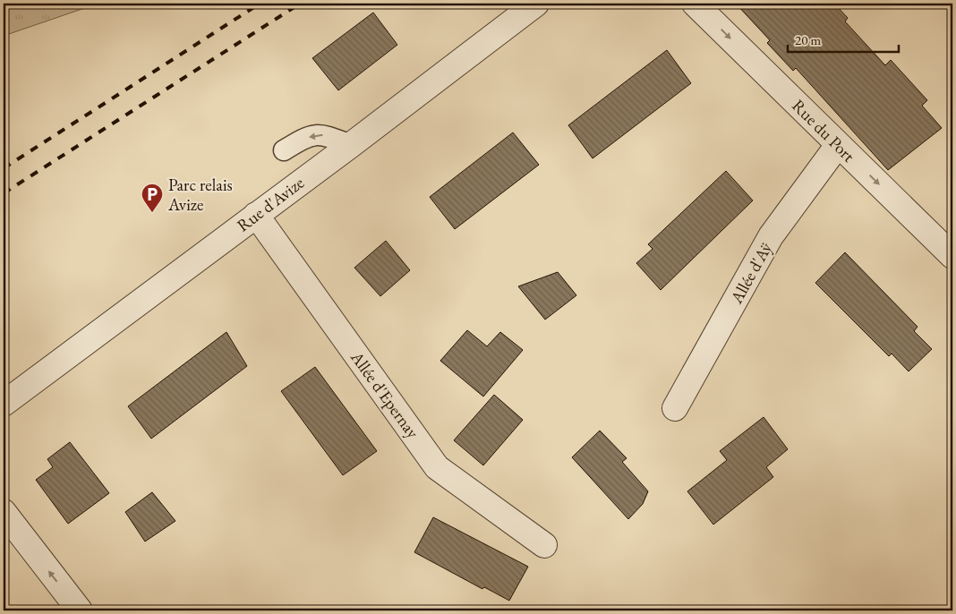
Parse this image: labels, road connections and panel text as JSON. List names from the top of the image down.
{
  "streets": {
    "street": [
      "Rue du Port",
      "Rue d'Avize",
      "Allée d'Aÿ",
      "Allée d'Epernay"
    ]
  },
  "crossings": [
    ["Rue du Port", "Allée d'Aÿ"],
    ["Rue d'Avize", "Allée d'Epernay"]
  ],
  "one_way": ["Rue du Port"],
  "places": {
    "parking": ["Parc relais Avize"]
  },
  "scale_bar": "20 m"
}
